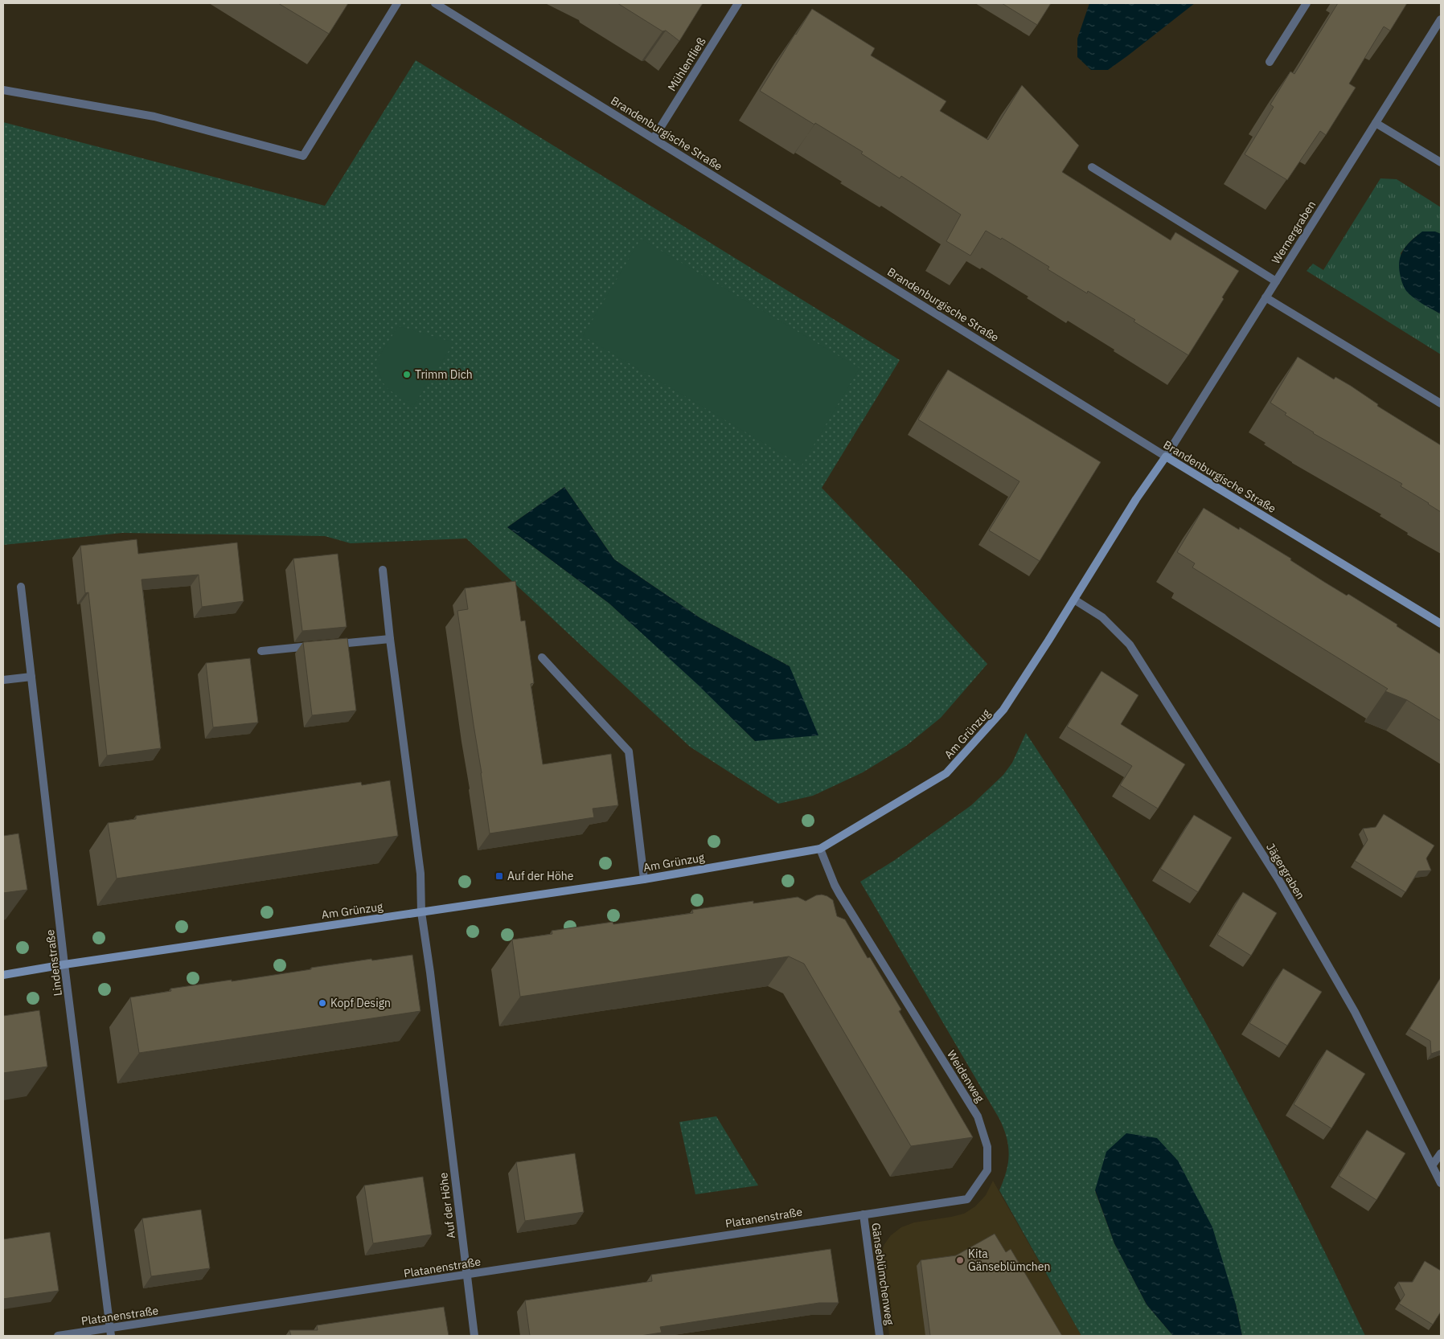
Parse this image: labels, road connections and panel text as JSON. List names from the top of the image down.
{
  "streets": {
    "street": [
      "Mühlenfließ",
      "Brandenburgische Straße",
      "Wernergraben",
      "Am Grünzug",
      "Jägergraben",
      "Lindenstraße",
      "Weidenweg",
      "Auf der Höhe",
      "Platanenstraße",
      "Gänseblümchenweg"
    ]
  },
  "crossings": [
    ["Mühlenfließ", "Brandenburgische Straße"],
    ["Brandenburgische Straße", "Wernergraben"],
    ["Brandenburgische Straße", "Am Grünzug"],
    ["Wernergraben", "Am Grünzug"],
    ["Am Grünzug", "Jägergraben"],
    ["Am Grünzug", "Lindenstraße"],
    ["Am Grünzug", "Weidenweg"],
    ["Am Grünzug", "Auf der Höhe"],
    ["Lindenstraße", "Platanenstraße"],
    ["Weidenweg", "Platanenstraße"],
    ["Weidenweg", "Gänseblümchenweg"],
    ["Auf der Höhe", "Platanenstraße"]
  ],
  "places": {
    "other": ["Trimm Dich", "Kopf Design", "Kita Gänseblümchen"],
    "transit": ["Auf der Höhe"]
  }
}
